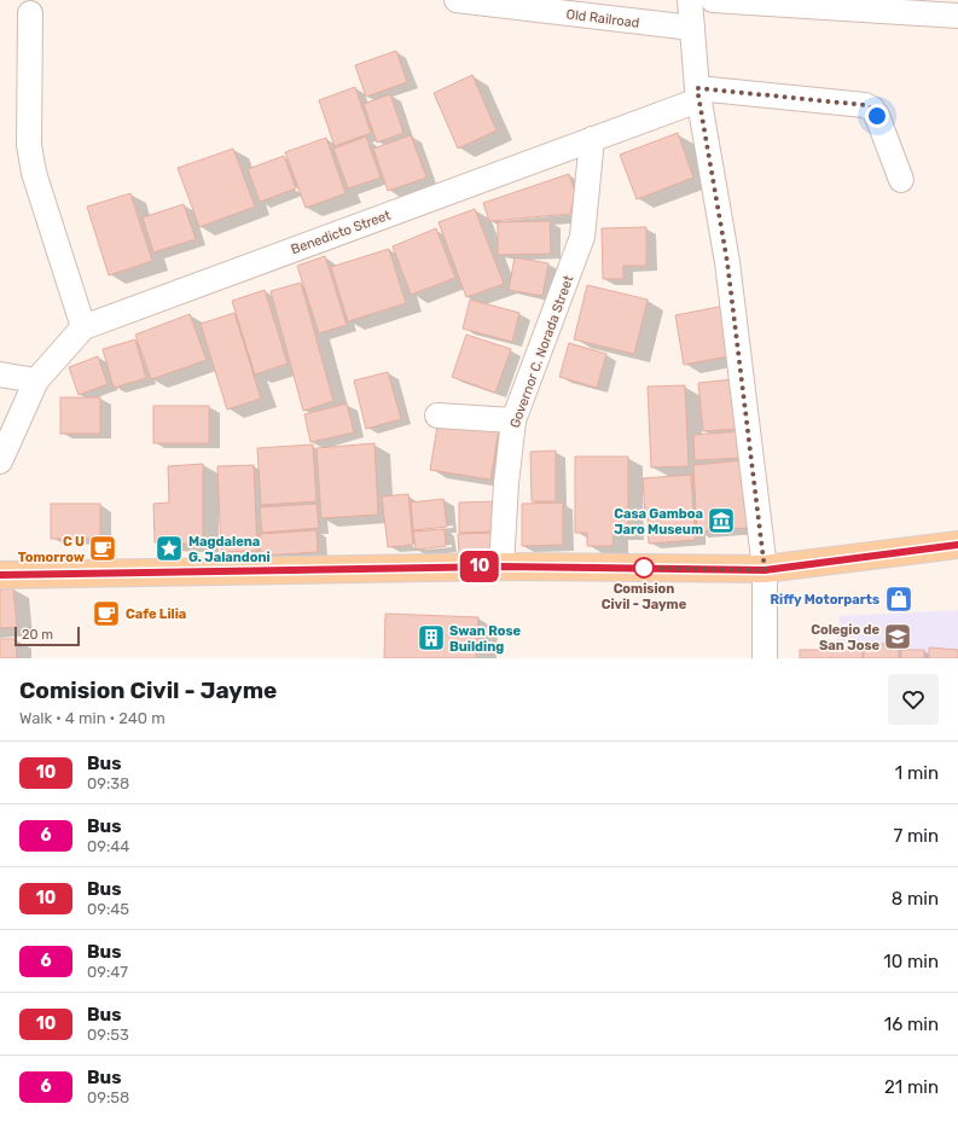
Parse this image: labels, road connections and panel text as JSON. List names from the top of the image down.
{
  "streets": {
    "street": ["Old Railroad", "Benedicto Street", "Governor C. Norada Street"]
  },
  "crossings": [
    ["Benedicto Street", "Governor C. Norada Street"]
  ],
  "places": {
    "museum": ["Casa Gamboa Jaro Museum"],
    "cafe": ["C U Tomorrow", "Cafe Lilia"],
    "place": ["Magdalena G. Jalandoni"],
    "other": ["Comision Civil - Jayme"],
    "shop": ["Riffy Motorparts"],
    "school or university": ["Colegio de San Jose"],
    "building": ["Swan Rose Building"]
  },
  "lines": ["bus line 10"],
  "scale_bar": "20 m",
  "page": {
    "on_map": "10",
    "scale": "20 m",
    "heading": ["Comision Civil - Jayme", "Walk · 4 min · 240 m"],
    "list": [
      {
        "mark": "10",
        "name": "Bus",
        "note": "09:38",
        "value": "1 min"
      },
      {
        "mark": "6",
        "name": "Bus",
        "note": "09:44",
        "value": "7 min"
      },
      {
        "mark": "10",
        "name": "Bus",
        "note": "09:45",
        "value": "8 min"
      },
      {
        "mark": "6",
        "name": "Bus",
        "note": "09:47",
        "value": "10 min"
      },
      {
        "mark": "10",
        "name": "Bus",
        "note": "09:53",
        "value": "16 min"
      },
      {
        "mark": "6",
        "name": "Bus",
        "note": "09:58",
        "value": "21 min"
      }
    ]
  }
}
